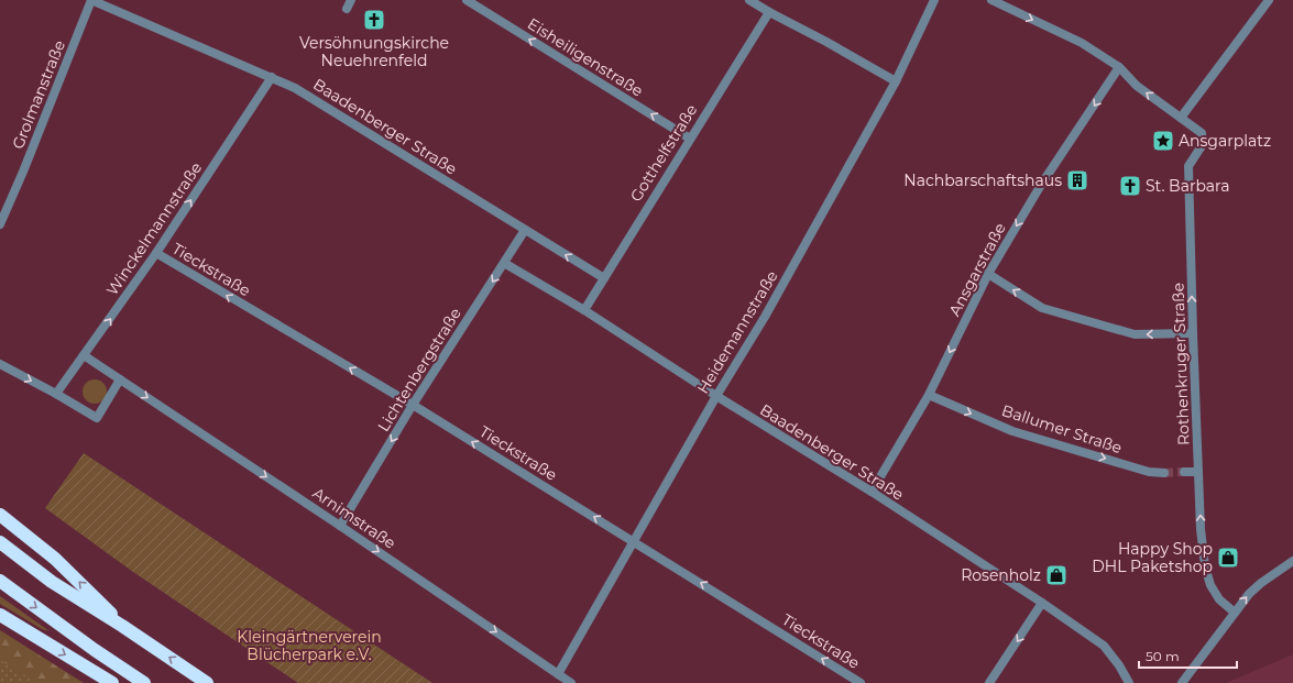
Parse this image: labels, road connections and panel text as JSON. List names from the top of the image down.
{
  "streets": {
    "street": [
      "Eisheiligenstraße",
      "Grolmanstraße",
      "Baadenberger Straße",
      "Gotthelfstraße",
      "Winckelmannstraße",
      "Tieckstraße",
      "Ansgarstraße",
      "Heidemannstraße",
      "Rothenkruger Straße",
      "Lichtenbergstraße",
      "Ballumer Straße",
      "Arnimstraße"
    ]
  },
  "crossings": [
    ["Eisheiligenstraße", "Gotthelfstraße"],
    ["Grolmanstraße", "Baadenberger Straße"],
    ["Baadenberger Straße", "Gotthelfstraße"],
    ["Baadenberger Straße", "Winckelmannstraße"],
    ["Baadenberger Straße", "Ansgarstraße"],
    ["Baadenberger Straße", "Heidemannstraße"],
    ["Baadenberger Straße", "Lichtenbergstraße"],
    ["Winckelmannstraße", "Tieckstraße"],
    ["Winckelmannstraße", "Arnimstraße"],
    ["Tieckstraße", "Heidemannstraße"],
    ["Tieckstraße", "Lichtenbergstraße"],
    ["Ansgarstraße", "Rothenkruger Straße"],
    ["Ansgarstraße", "Ballumer Straße"],
    ["Heidemannstraße", "Arnimstraße"],
    ["Lichtenbergstraße", "Arnimstraße"]
  ],
  "one_way": [
    "Eisheiligenstraße",
    "Winckelmannstraße",
    "Tieckstraße",
    "Ansgarstraße",
    "Lichtenbergstraße",
    "Ballumer Straße",
    "Arnimstraße"
  ],
  "parks": ["Kleingärtnerverein Blücherpark e.V."],
  "places": {
    "church": ["Versöhnungskirche Neuehrenfeld", "St. Barbara"],
    "place": ["Ansgarplatz"],
    "building": ["Nachbarschaftshaus"],
    "shop": ["Happy Shop DHL Paketshop", "Rosenholz"]
  },
  "scale_bar": "50 m"
}
